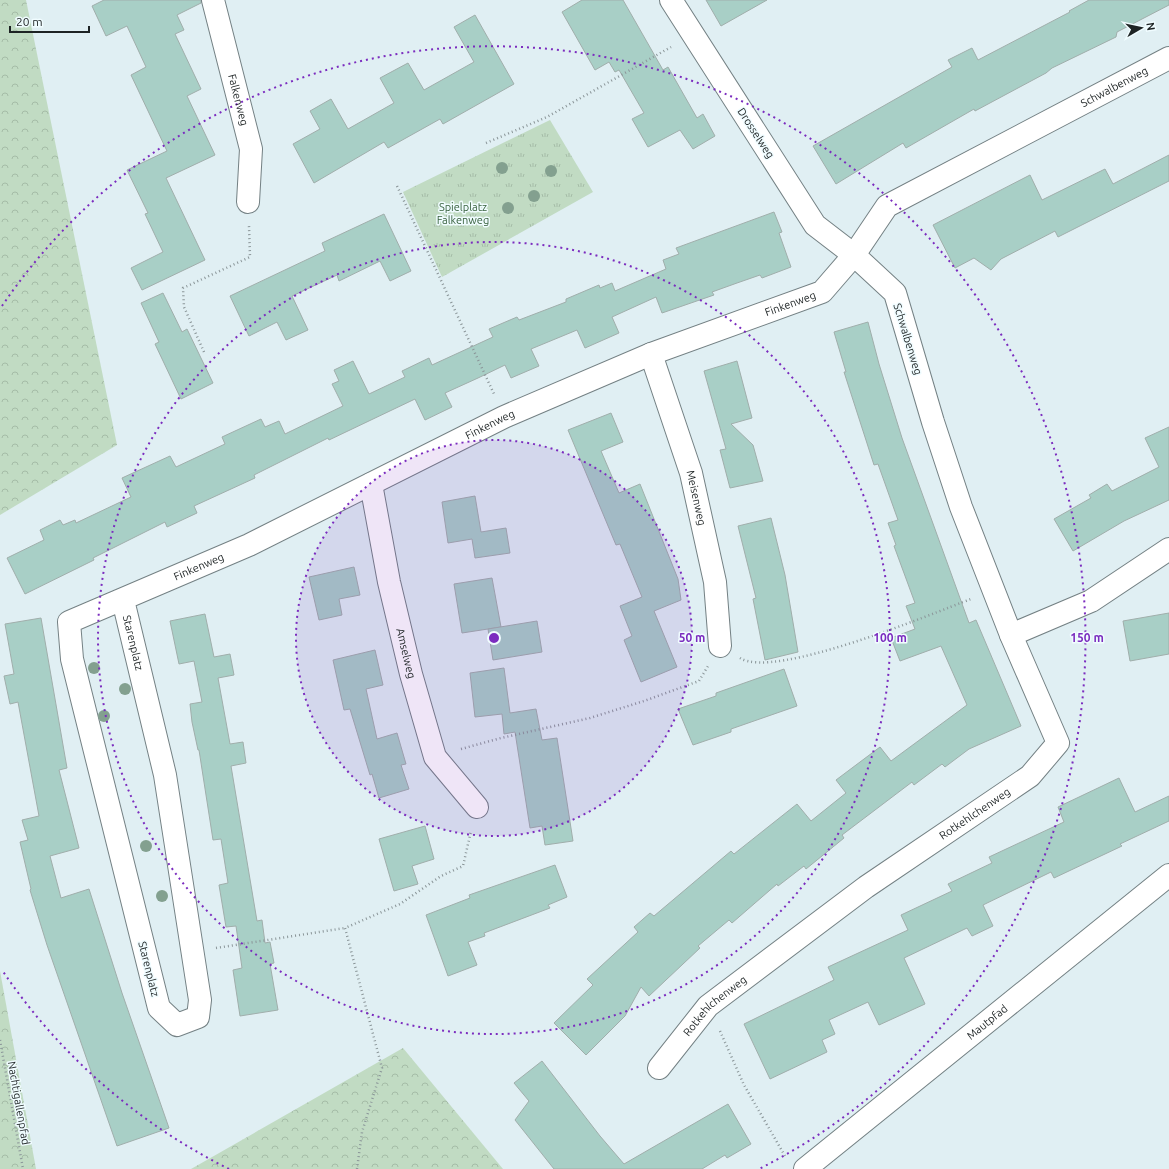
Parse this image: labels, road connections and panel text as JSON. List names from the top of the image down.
{
  "streets": {
    "street": [
      "Schwalbenweg",
      "Falkenweg",
      "Drosselweg",
      "Finkenweg",
      "Meisenweg",
      "Starenplatz",
      "Amselweg",
      "Rotkehlchenweg",
      "Mautpfad"
    ],
    "path": ["Nachtigallenpfad"]
  },
  "crossings": [
    ["Schwalbenweg", "Drosselweg"],
    ["Schwalbenweg", "Finkenweg"],
    ["Schwalbenweg", "Rotkehlchenweg"],
    ["Drosselweg", "Finkenweg"],
    ["Finkenweg", "Meisenweg"],
    ["Finkenweg", "Starenplatz"],
    ["Finkenweg", "Amselweg"]
  ],
  "parks": ["Spielplatz Falkenweg"],
  "scale_bar": "20 m",
  "north": "right",
  "rings": ["50 m", "100 m", "150 m"]
}
